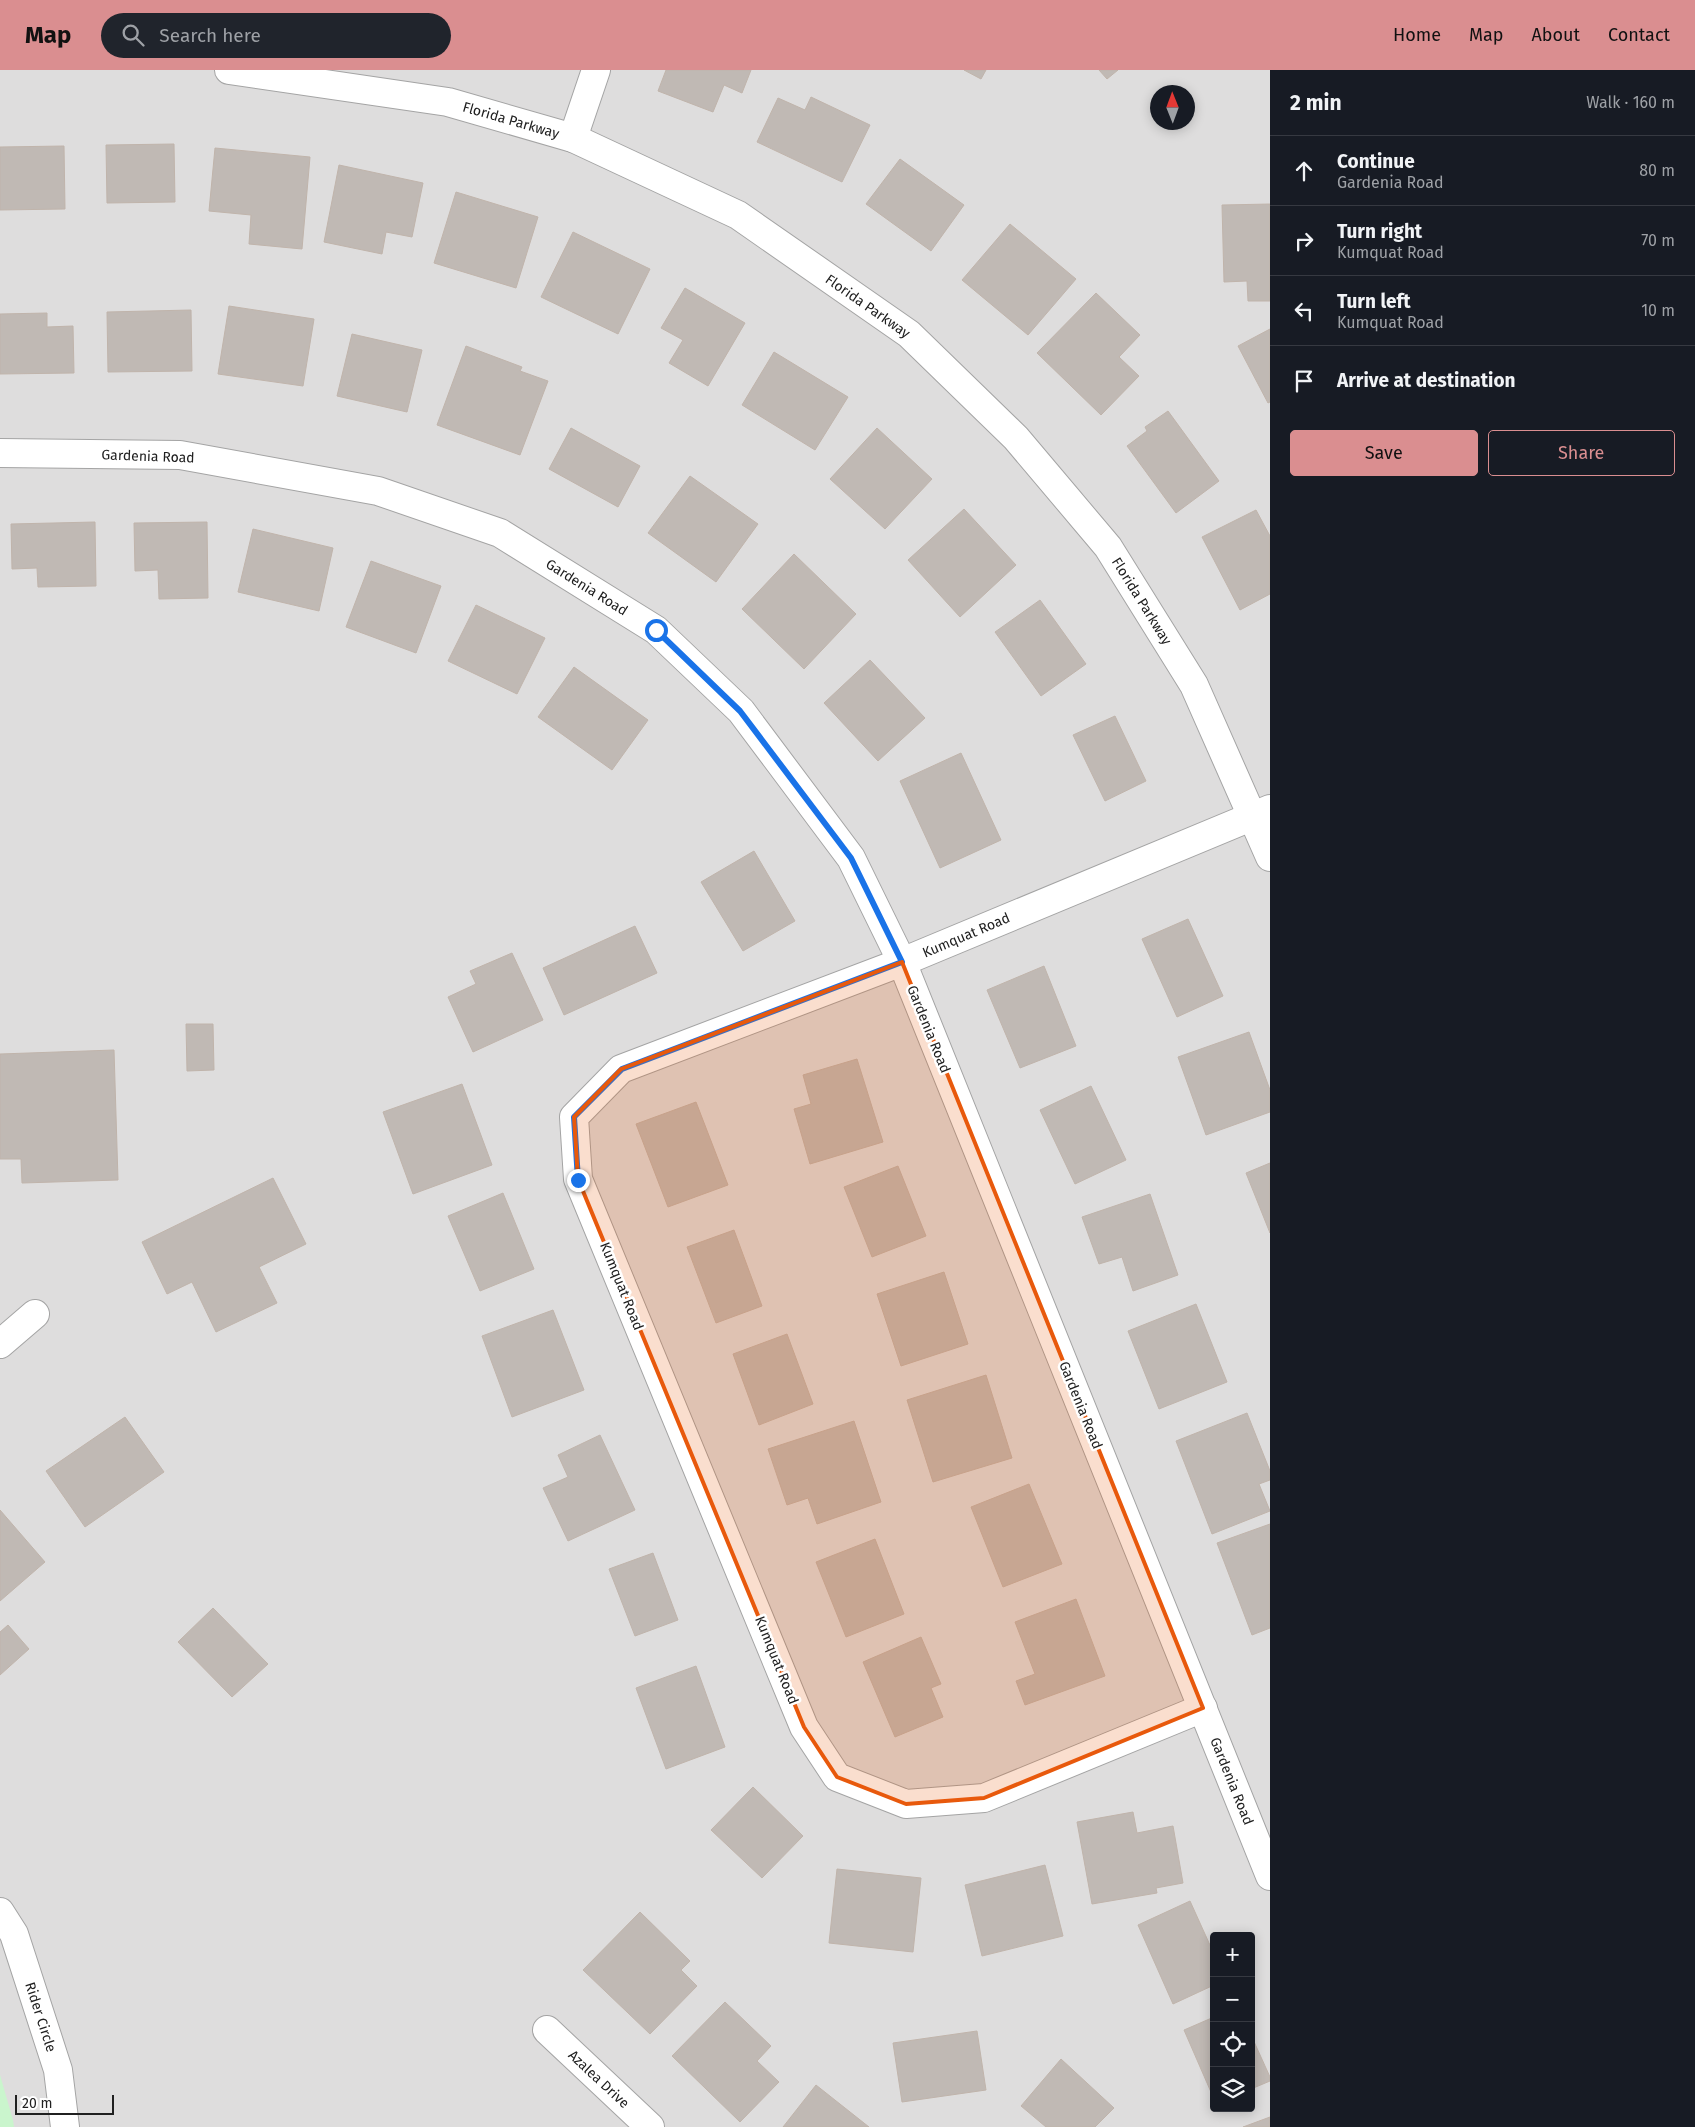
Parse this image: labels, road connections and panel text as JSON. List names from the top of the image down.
{
  "streets": {
    "street": [
      "Florida Parkway",
      "Gardenia Road",
      "Kumquat Road",
      "Rider Circle",
      "Azalea Drive"
    ]
  },
  "crossings": [
    ["Florida Parkway", "Kumquat Road"],
    ["Gardenia Road", "Kumquat Road"]
  ],
  "scale_bar": "20 m",
  "north": "top",
  "page": {
    "header": "Map",
    "search": "Search here",
    "nav": [
      "Home",
      "Map",
      "About",
      "Contact"
    ],
    "heading": ["2 min", "Walk · 160 m"],
    "list": [
      ["Continue", "Gardenia Road", "80 m"],
      ["Turn right", "Kumquat Road", "70 m"],
      ["Turn left", "Kumquat Road", "10 m"],
      "Arrive at destination"
    ],
    "buttons": ["Save", "Share"],
    "map_buttons": ["+", "−"],
    "scale": "20 m"
  }
}
